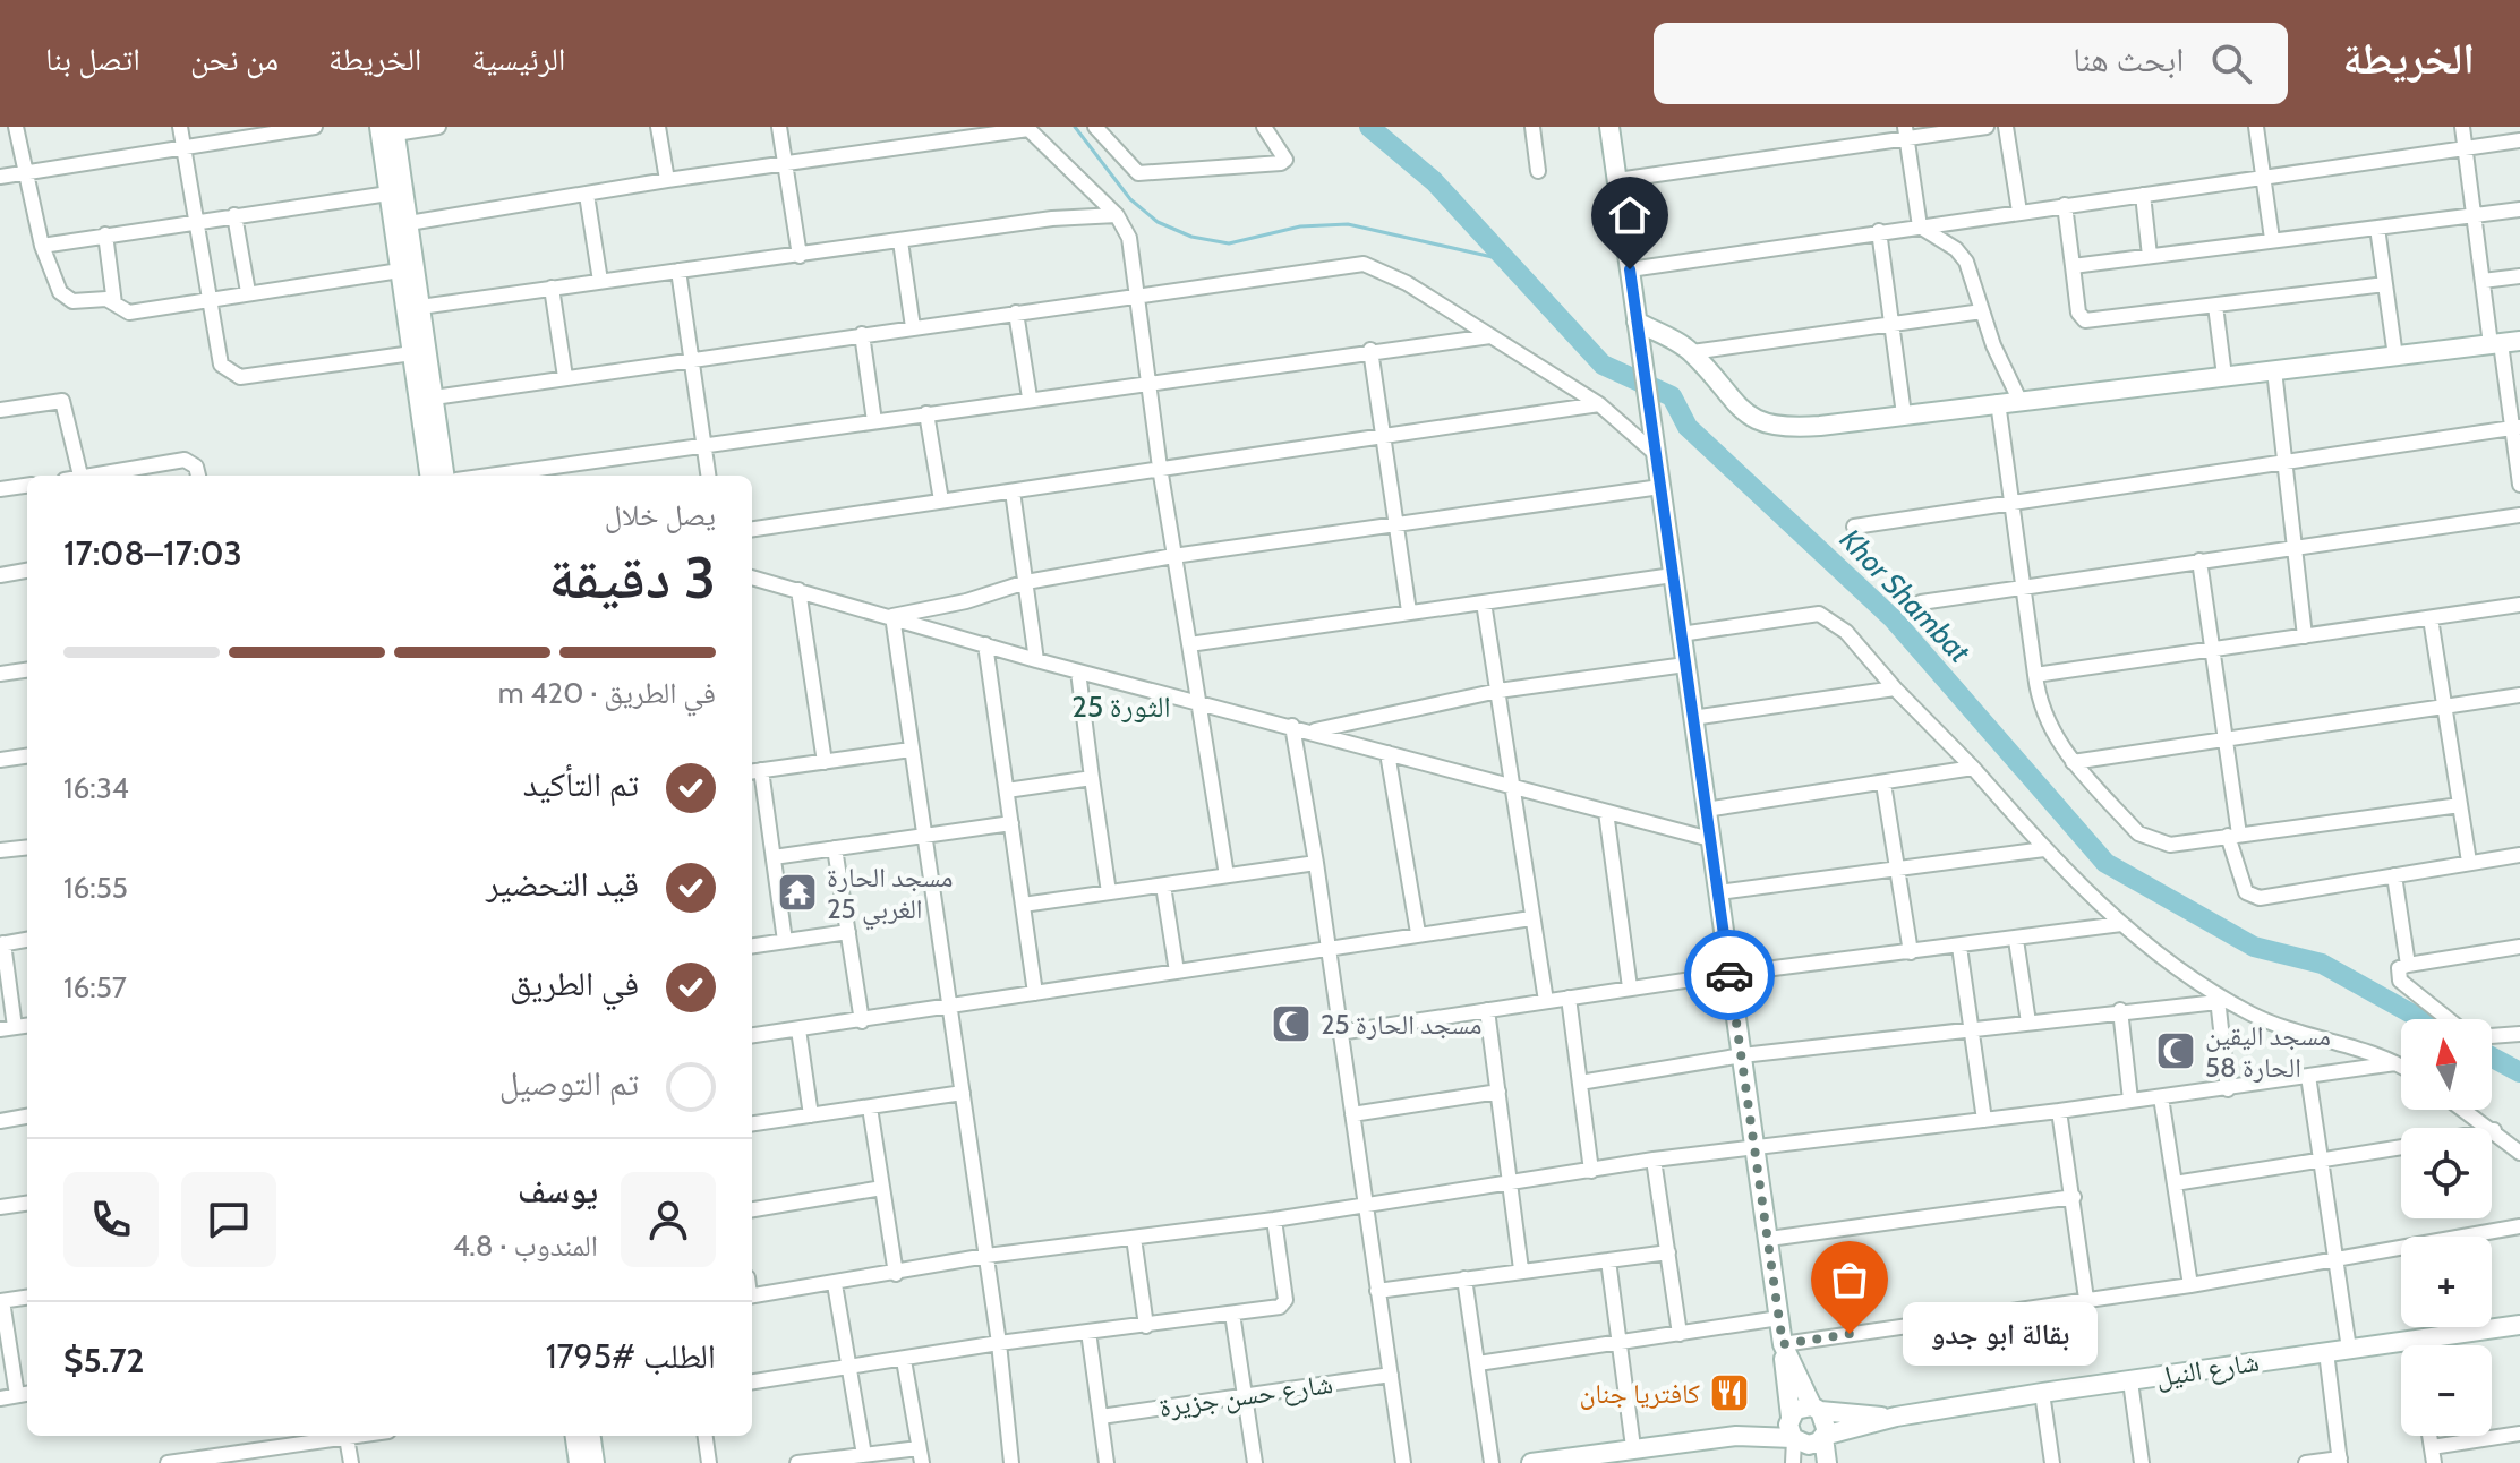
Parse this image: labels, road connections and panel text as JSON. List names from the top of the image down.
{
  "streets": {
    "street": ["شارع النيل", "شارع حسن جزيرة"]
  },
  "districts": ["الثورة 25"],
  "water": ["Khor Shambat"],
  "places": {
    "temple": ["مسجد الحارة 25 الغربي"],
    "mosque": ["مسجد الحارة 25", "مسجد اليقين الحارة 58"],
    "other": ["بقالة ابو جدو"],
    "restaurant": ["كافتريا جنان"]
  },
  "north": "top",
  "page": {
    "header": "الخريطة",
    "search": "ابحث هنا",
    "nav": [
      "الرئيسية",
      "الخريطة",
      "من نحن",
      "اتصل بنا"
    ],
    "heading": ["3 دقيقة", "يصل خلال", "17:03–17:08"],
    "panel": [
      "يوسف",
      "المندوب · 4.8",
      "الطلب #1795",
      "$5.72"
    ],
    "bar": "في الطريق · 420 m",
    "list": [
      ["تم التأكيد", "16:34"],
      ["قيد التحضير", "16:55"],
      ["في الطريق", "16:57"],
      "تم التوصيل"
    ],
    "map_buttons": ["+", "−"],
    "bubble": "بقالة ابو جدو"
  }
}
